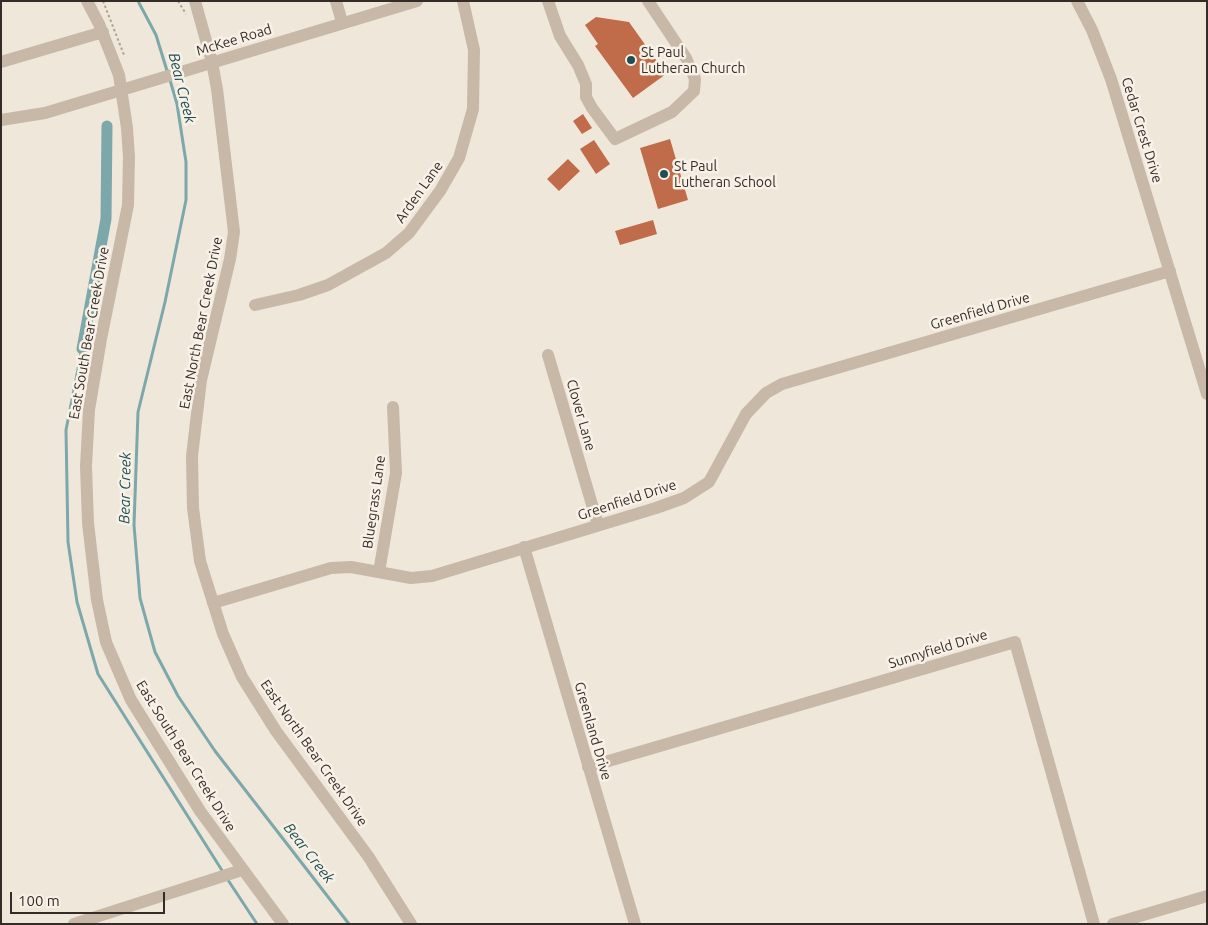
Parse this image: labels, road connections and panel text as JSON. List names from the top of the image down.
{
  "streets": {
    "street": [
      "McKee Road",
      "Cedar Crest Drive",
      "Arden Lane",
      "Greenfield Drive",
      "East North Bear Creek Drive",
      "East South Bear Creek Drive",
      "Clover Lane",
      "Bluegrass Lane",
      "Sunnyfield Drive",
      "Greenland Drive"
    ]
  },
  "crossings": [
    ["McKee Road", "East North Bear Creek Drive"],
    ["McKee Road", "East South Bear Creek Drive"],
    ["Cedar Crest Drive", "Greenfield Drive"],
    ["Greenfield Drive", "East North Bear Creek Drive"],
    ["Greenfield Drive", "Clover Lane"],
    ["Greenfield Drive", "Bluegrass Lane"],
    ["Greenfield Drive", "Greenland Drive"],
    ["Sunnyfield Drive", "Greenland Drive"]
  ],
  "water": ["Bear Creek"],
  "places": ["St Paul Lutheran Church", "St Paul Lutheran School"],
  "scale_bar": "100 m"
}
